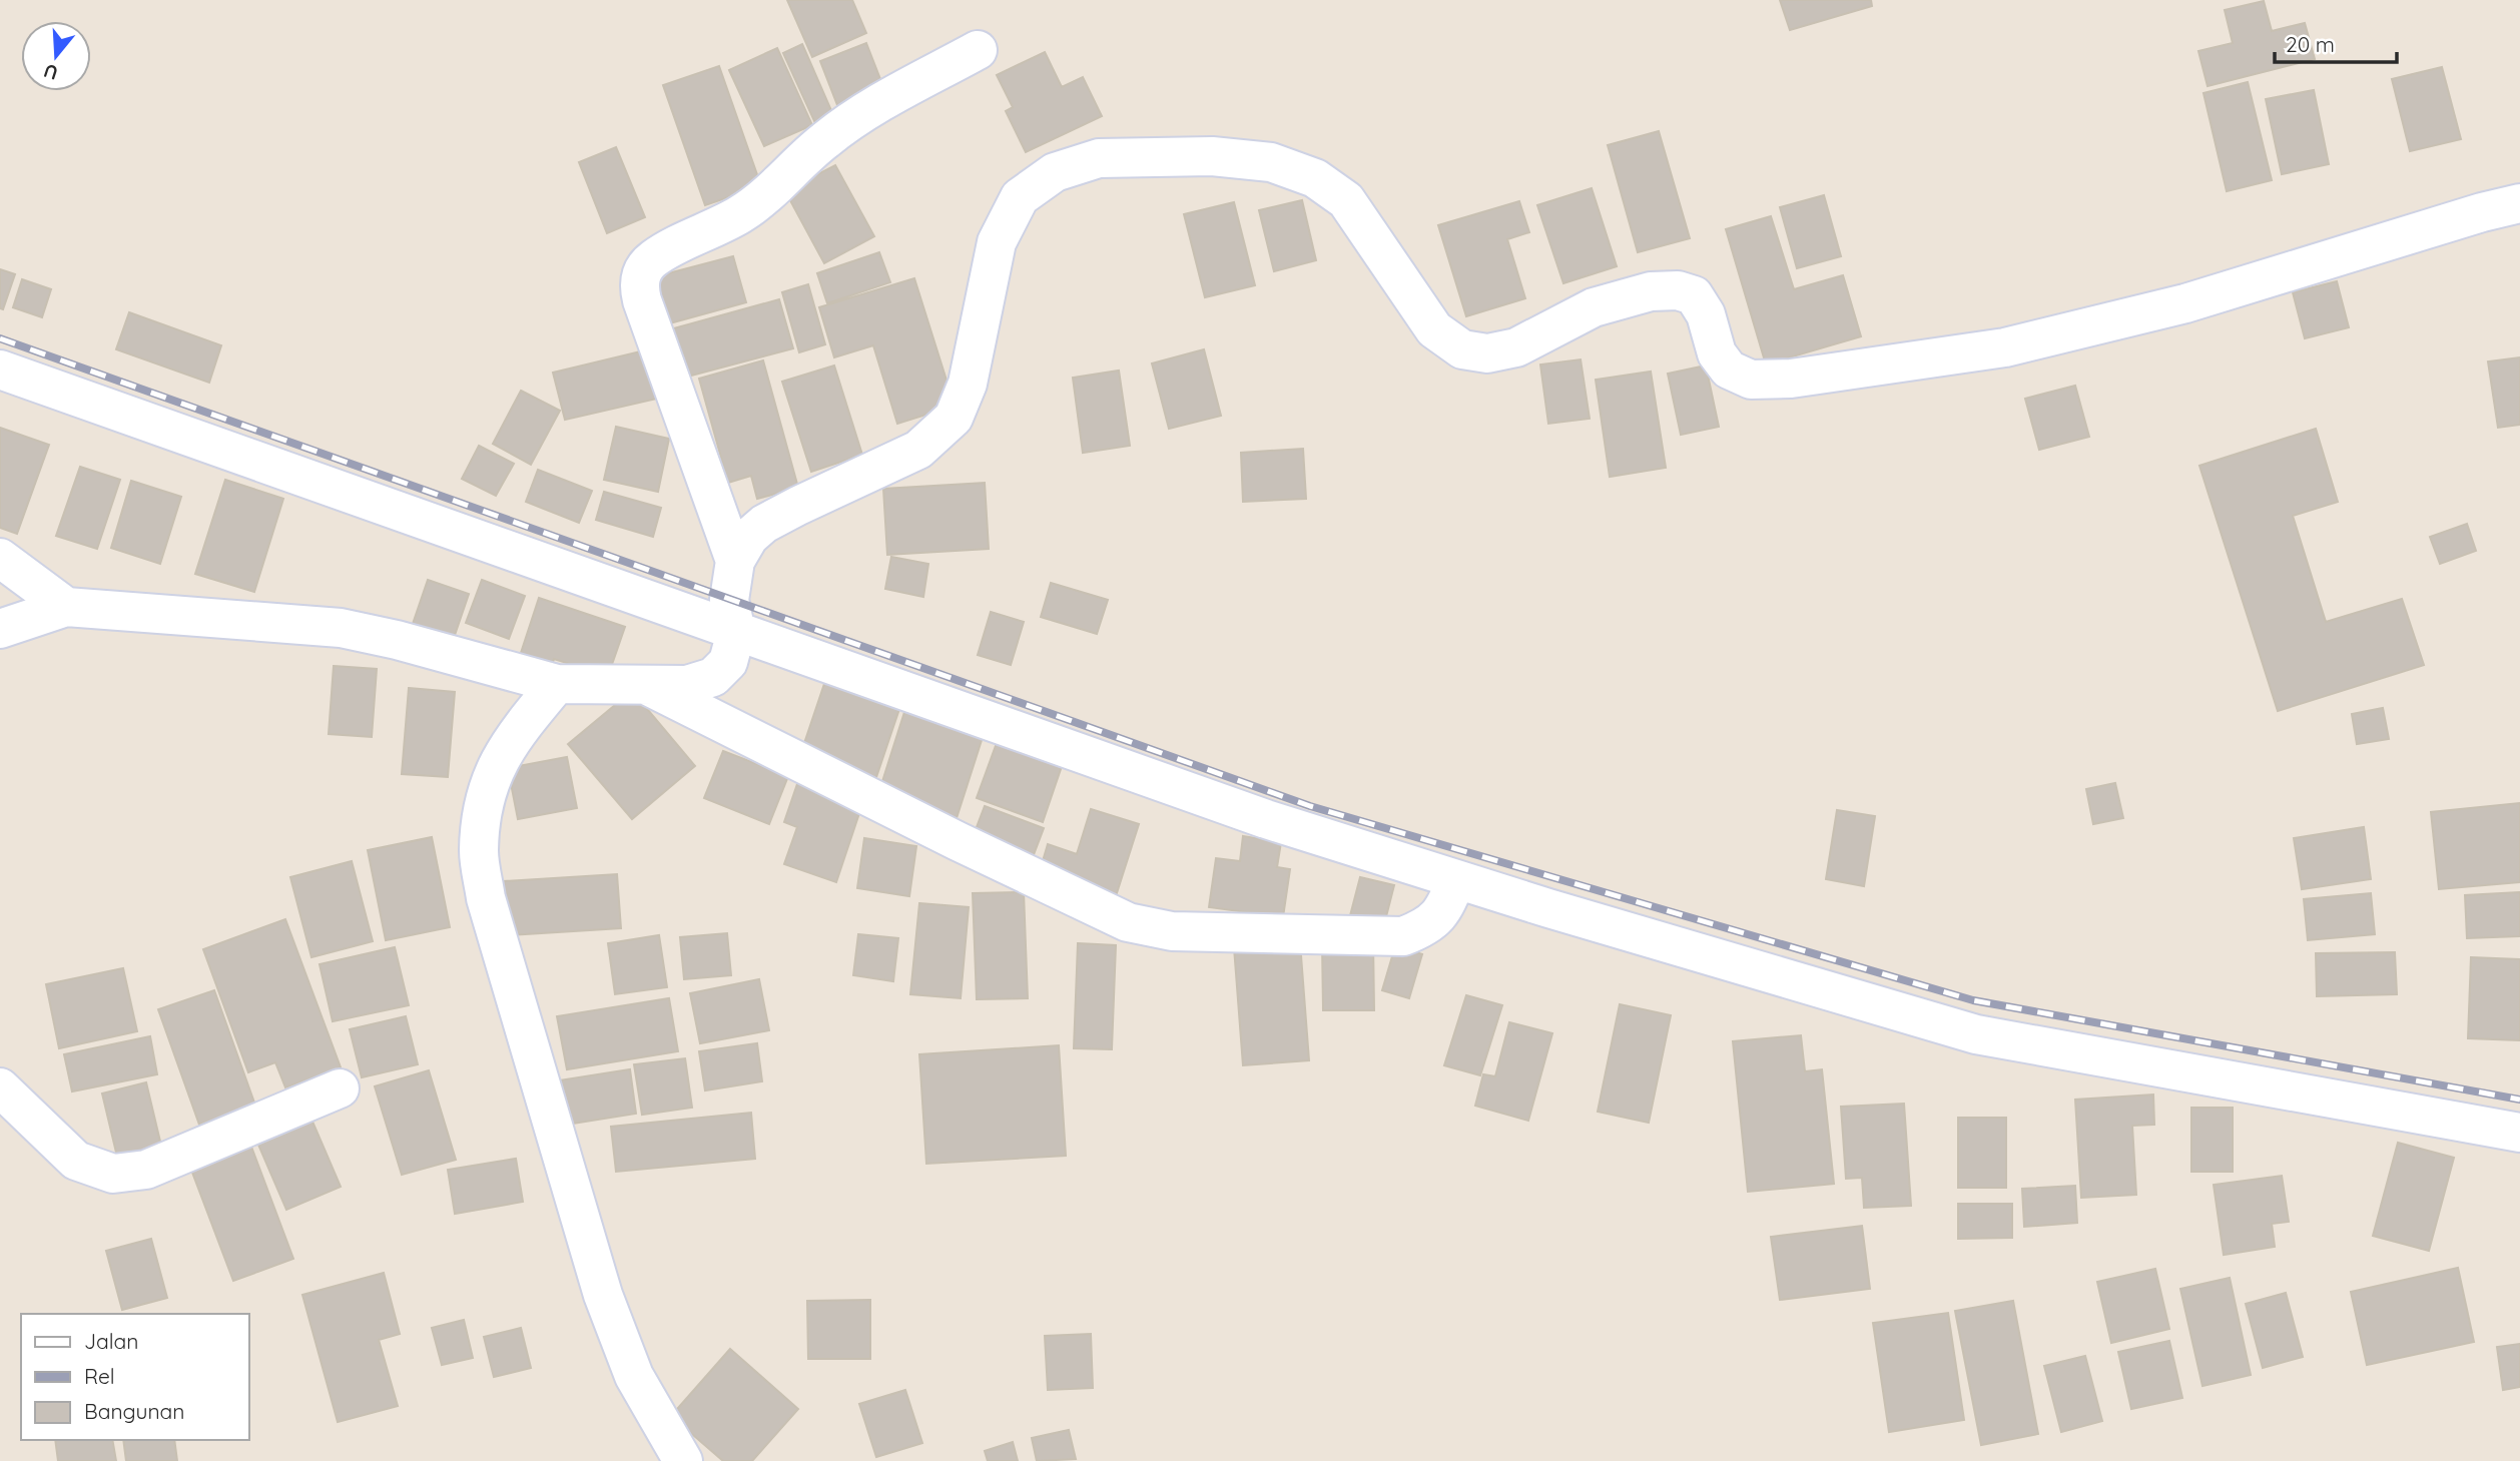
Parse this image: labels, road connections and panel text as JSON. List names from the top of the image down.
{
  "legend": ["Jalan", "Rel", "Bangunan"],
  "scale_bar": "20 m",
  "north": "bottom"
}
